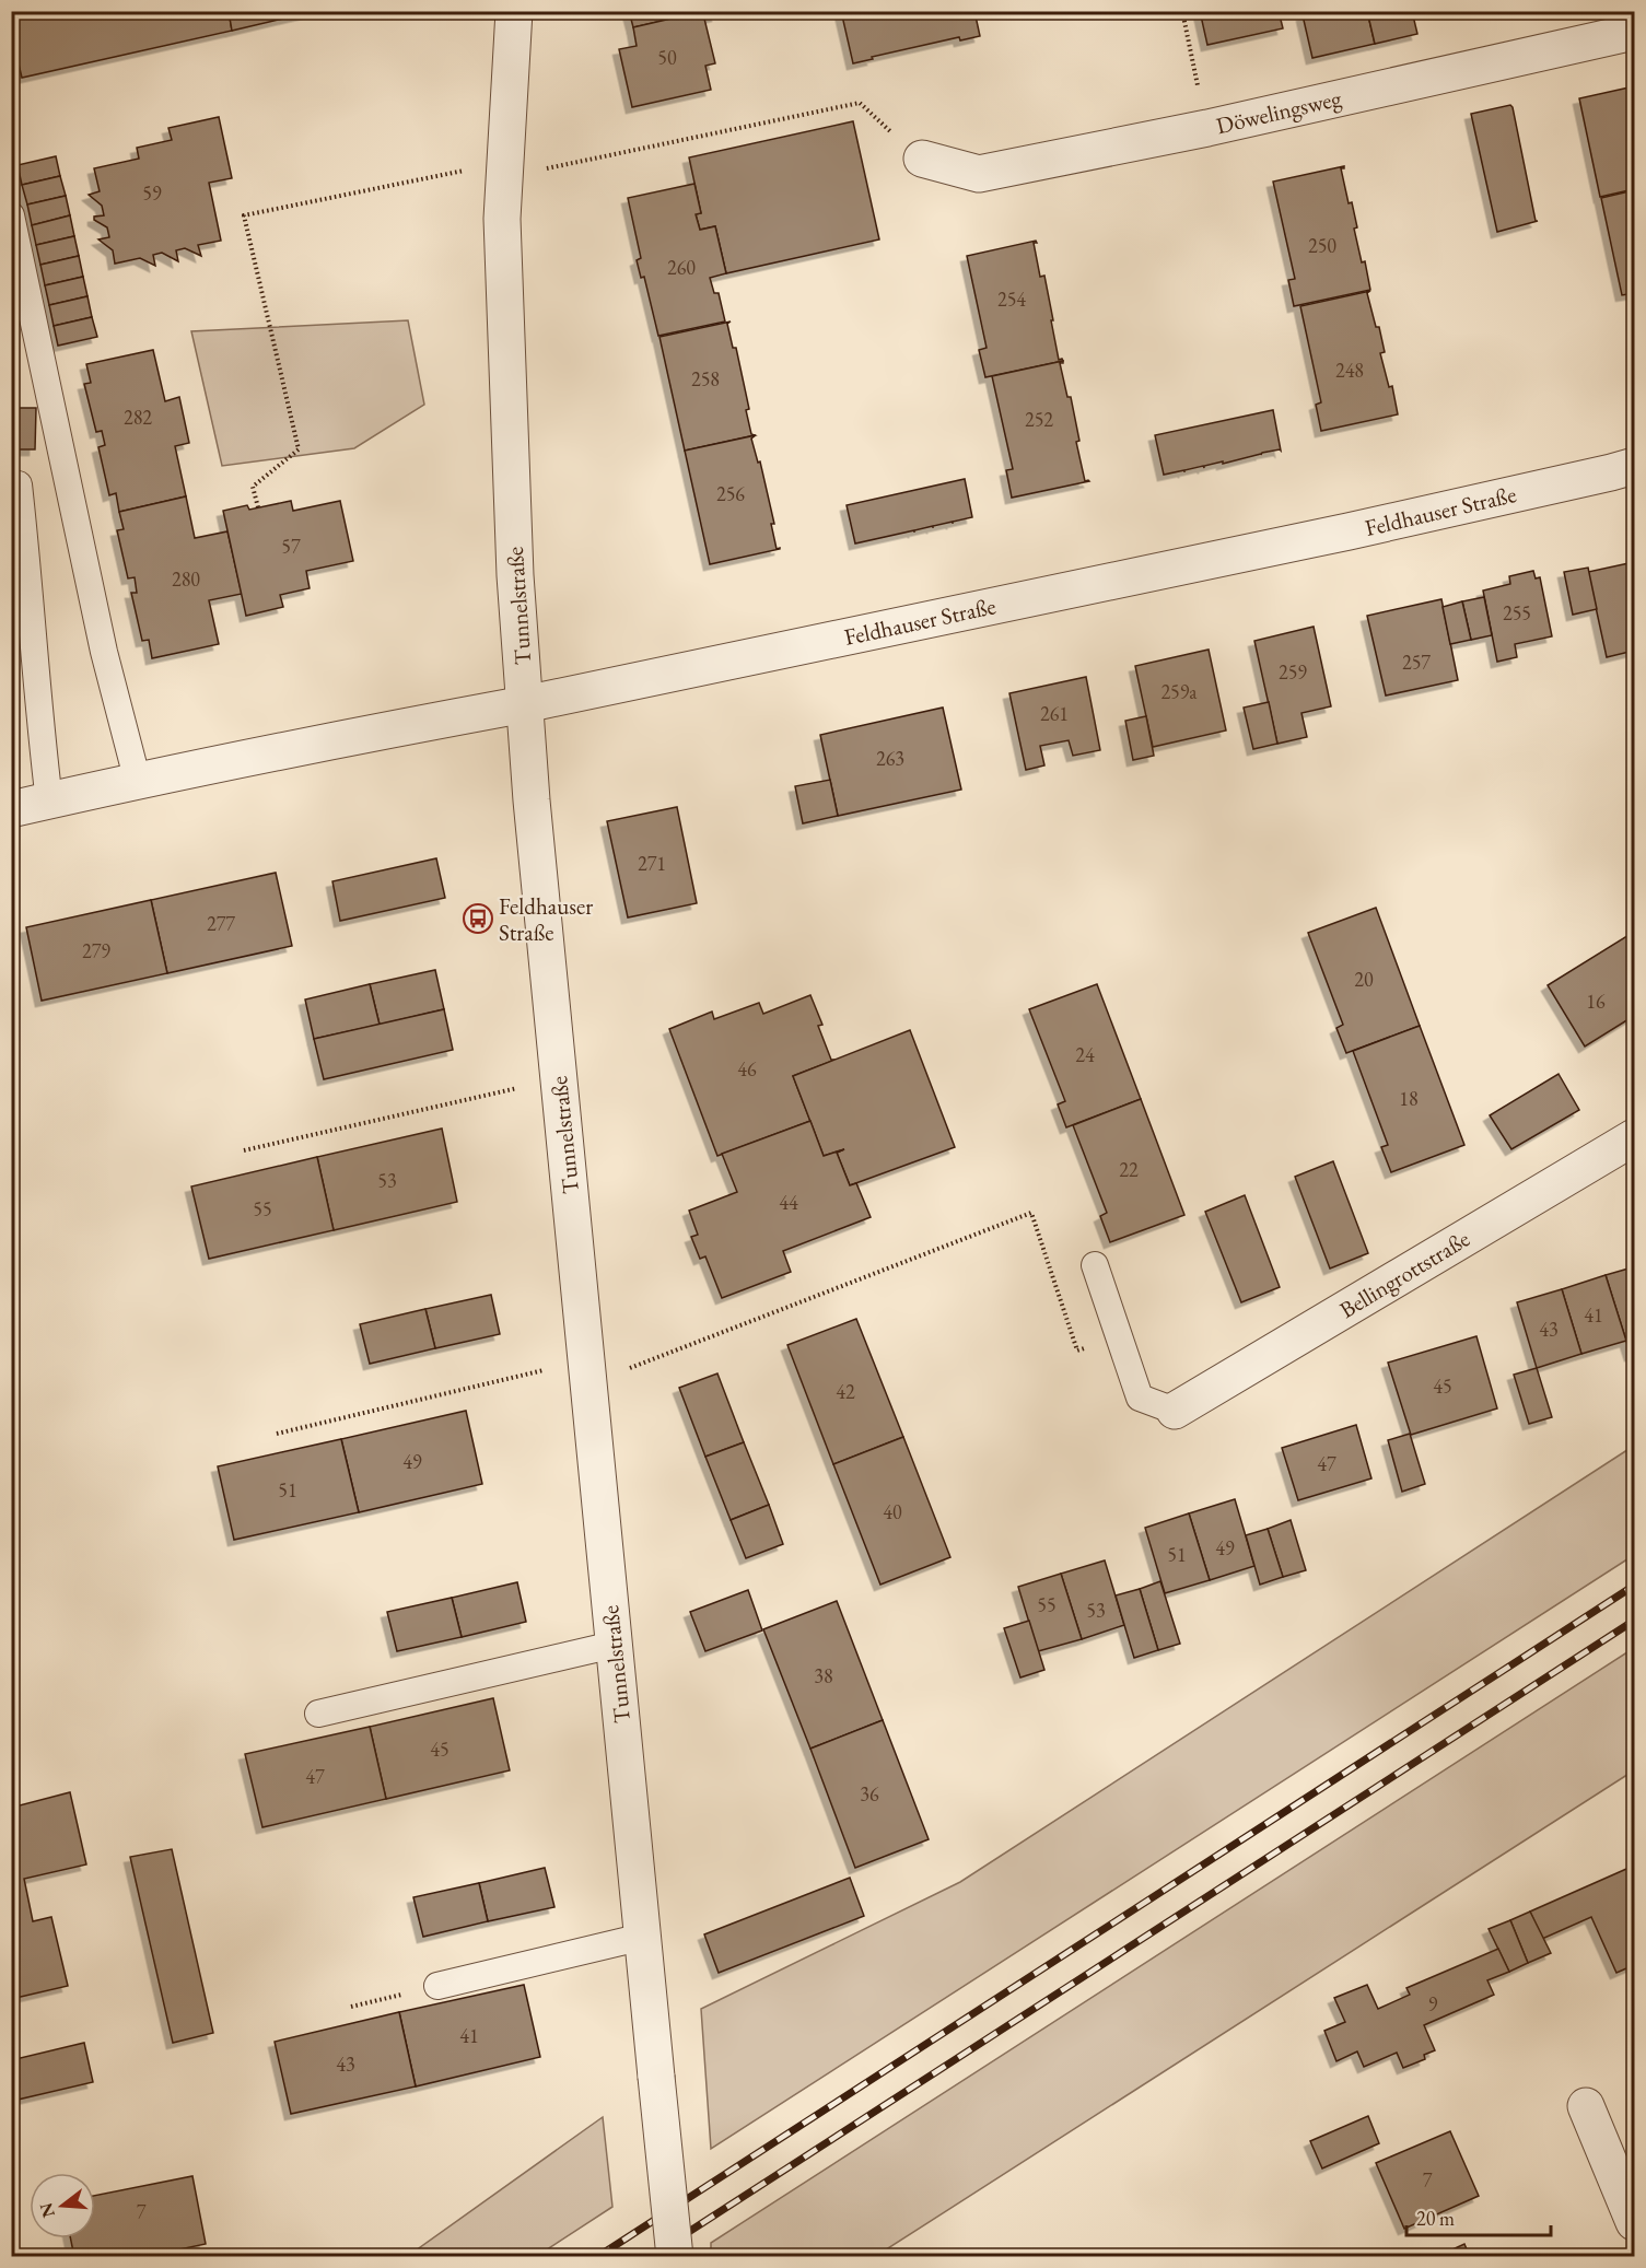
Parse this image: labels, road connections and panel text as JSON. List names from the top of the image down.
{
  "streets": {
    "street": [
      "Döwelingsweg",
      "Feldhauser Straße",
      "Tunnelstraße",
      "Bellingrottstraße"
    ]
  },
  "crossings": [
    ["Feldhauser Straße", "Tunnelstraße"]
  ],
  "places": {
    "bus stop": ["Feldhauser Straße"]
  },
  "house_numbers": [
    "50",
    "59",
    "250",
    "260",
    "254",
    "248",
    "258",
    "282",
    "252",
    "256",
    "57",
    "280",
    "255",
    "257",
    "259",
    "259a",
    "261",
    "263",
    "271",
    "277",
    "279",
    "20",
    "16",
    "24",
    "46",
    "18",
    "22",
    "53",
    "44",
    "55",
    "41",
    "43",
    "45",
    "42",
    "49",
    "47",
    "51",
    "40",
    "49",
    "51",
    "55",
    "53",
    "38",
    "45",
    "47",
    "36",
    "9",
    "41",
    "43",
    "7",
    "7"
  ],
  "scale_bar": "20 m",
  "north": "left"
}
